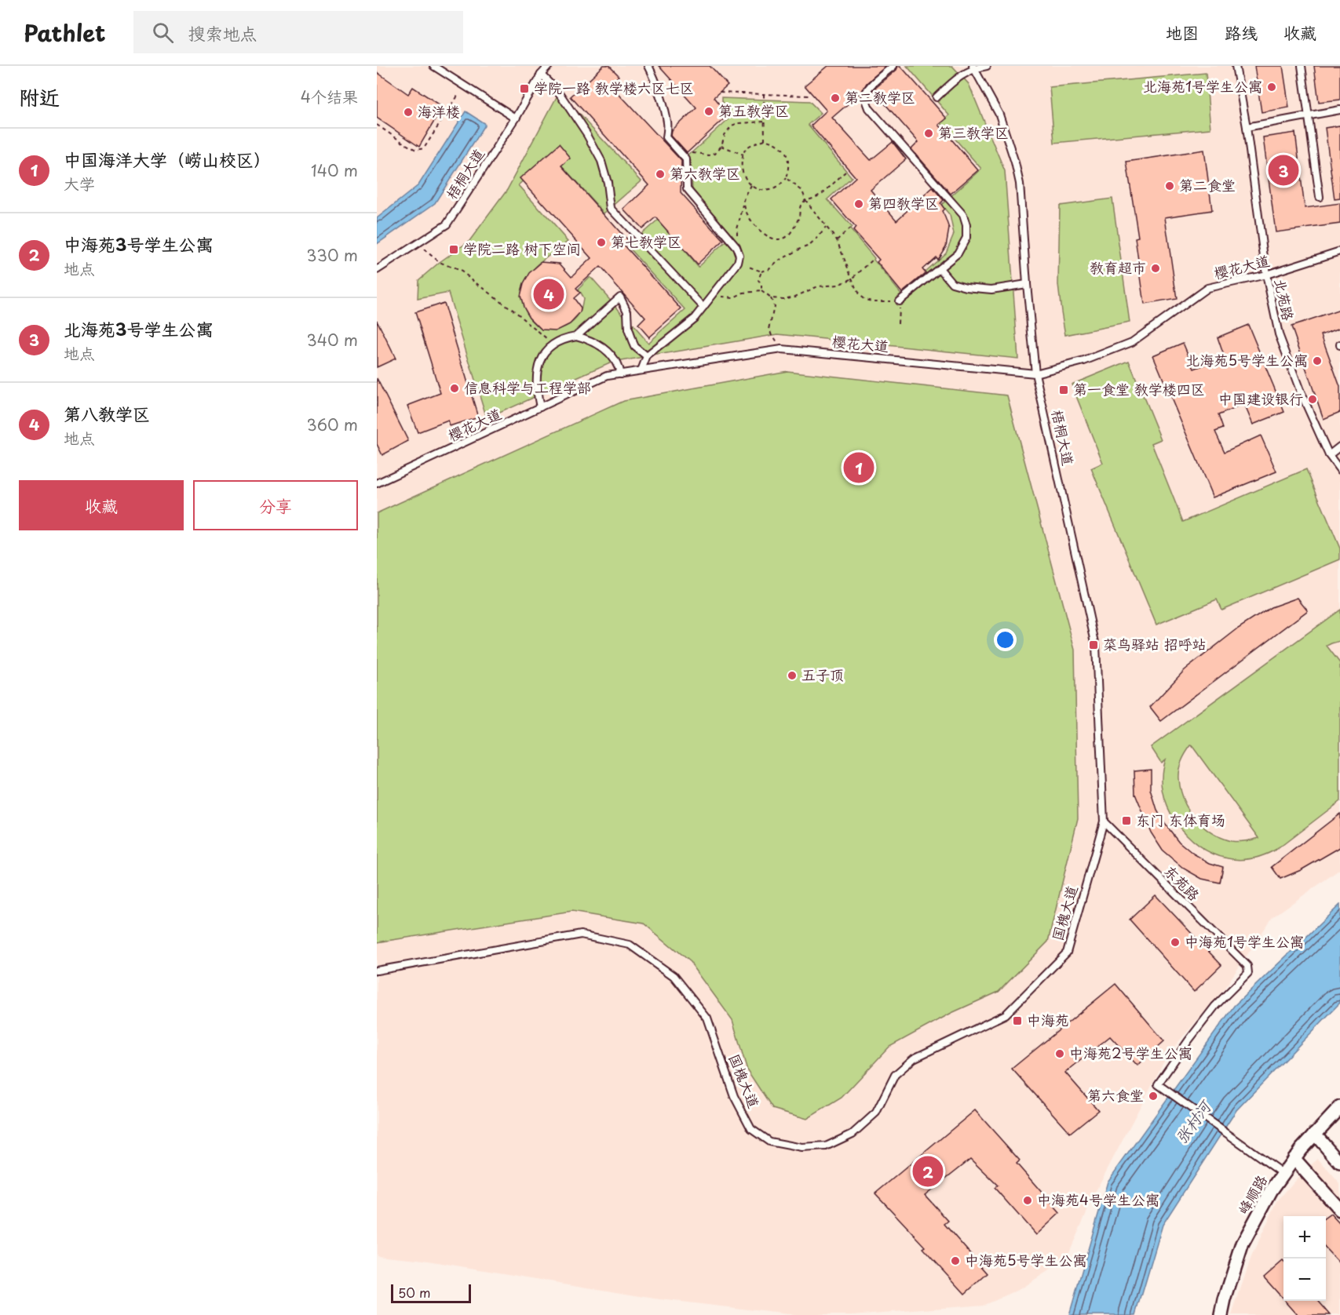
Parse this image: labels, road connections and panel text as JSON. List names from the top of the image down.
{
  "streets": {
    "street": ["峰顺路"],
    "lane": [
      "梧桐大道",
      "樱花大道",
      "北苑路",
      "东苑路",
      "国槐大道"
    ]
  },
  "crossings": [
    ["梧桐大道", "樱花大道"],
    ["梧桐大道", "东苑路"],
    ["梧桐大道", "国槐大道"],
    ["樱花大道", "北苑路"],
    ["东苑路", "国槐大道"],
    ["东苑路", "峰顺路"]
  ],
  "water": ["张村河"],
  "places": {
    "other": [
      "北海苑1号学生公寓",
      "第二教学区",
      "第五教学区",
      "海洋楼",
      "第三教学区",
      "第六教学区",
      "第二食堂",
      "第四教学区",
      "第七教学区",
      "教育超市",
      "北海苑5号学生公寓",
      "信息科学与工程学部",
      "中国建设银行",
      "五子顶",
      "中海苑1号学生公寓",
      "中海苑2号学生公寓",
      "第六食堂",
      "中海苑4号学生公寓",
      "中海苑5号学生公寓"
    ],
    "transit": [
      "学院一路 教学楼六区七区",
      "学院二路 树下空间",
      "第一食堂 教学楼四区",
      "菜鸟驿站 招呼站",
      "东门 东体育场",
      "中海苑"
    ]
  },
  "scale_bar": "50 m",
  "page": {
    "header": "Pathlet",
    "search": "搜索地点",
    "nav": ["地图", "路线", "收藏"],
    "heading": ["附近", "4个结果"],
    "list": [
      {
        "mark": "1",
        "name": "中国海洋大学（崂山校区）",
        "note": "大学",
        "value": "140 m"
      },
      {
        "mark": "2",
        "name": "中海苑3号学生公寓",
        "note": "地点",
        "value": "330 m"
      },
      {
        "mark": "3",
        "name": "北海苑3号学生公寓",
        "note": "地点",
        "value": "340 m"
      },
      {
        "mark": "4",
        "name": "第八教学区",
        "note": "地点",
        "value": "360 m"
      }
    ],
    "pins": [
      "3",
      "4",
      "1",
      "2"
    ],
    "buttons": ["收藏", "分享"],
    "map_buttons": ["+", "−"],
    "scale": "50 m"
  }
}
